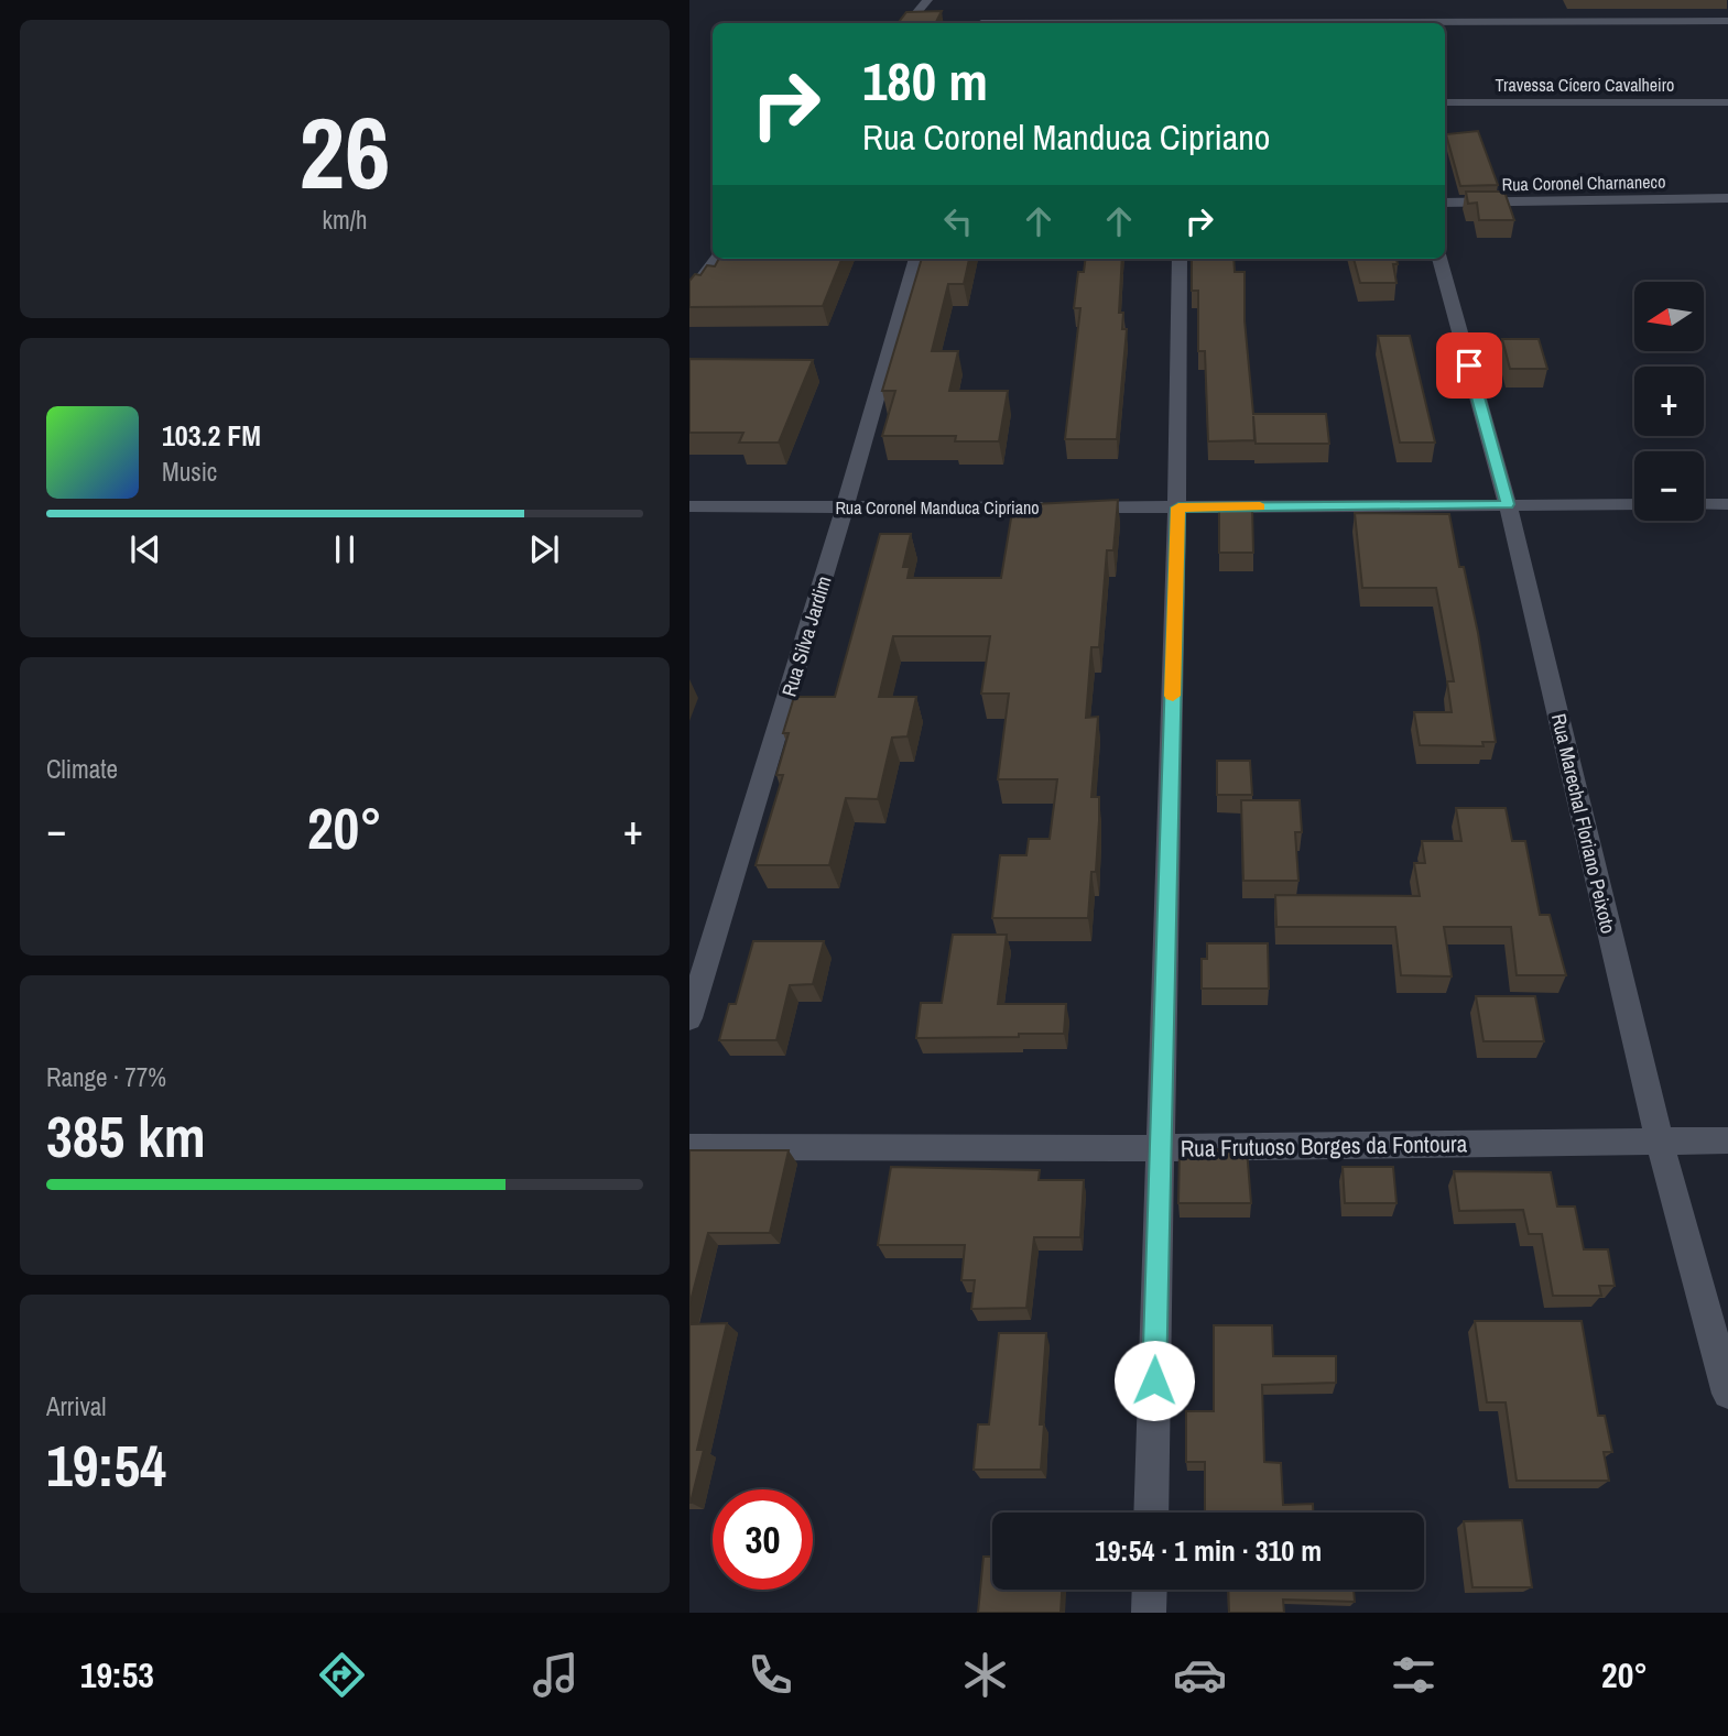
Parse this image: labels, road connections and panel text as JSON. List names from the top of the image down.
{
  "streets": {
    "street": [
      "Travessa Cícero Cavalheiro",
      "Rua Coronel Charnaneco",
      "Rua Coronel Manduca Cipriano",
      "Rua Silva Jardim",
      "Rua Marechal Floriano Peixoto",
      "Rua Frutuoso Borges da Fontoura"
    ]
  },
  "crossings": [
    ["Rua Coronel Manduca Cipriano", "Rua Silva Jardim"],
    ["Rua Coronel Manduca Cipriano", "Rua Marechal Floriano Peixoto"],
    ["Rua Marechal Floriano Peixoto", "Rua Frutuoso Borges da Fontoura"]
  ],
  "north": "left",
  "page": {
    "tile": [
      ["26", "km/h"],
      "Climate",
      ["Range · 77%", "385 km"],
      ["Arrival", "19:54"]
    ],
    "turn": ["180 m", "Rua Coronel Manduca Cipriano"],
    "map_buttons": ["+", "−"],
    "song": ["103.2 FM", "Music"],
    "heat": ["−", "20°", "+"],
    "limit": "30",
    "trip": "19:54 · 1 min · 310 m",
    "tabs": ["19:53", "20°"]
  }
}
